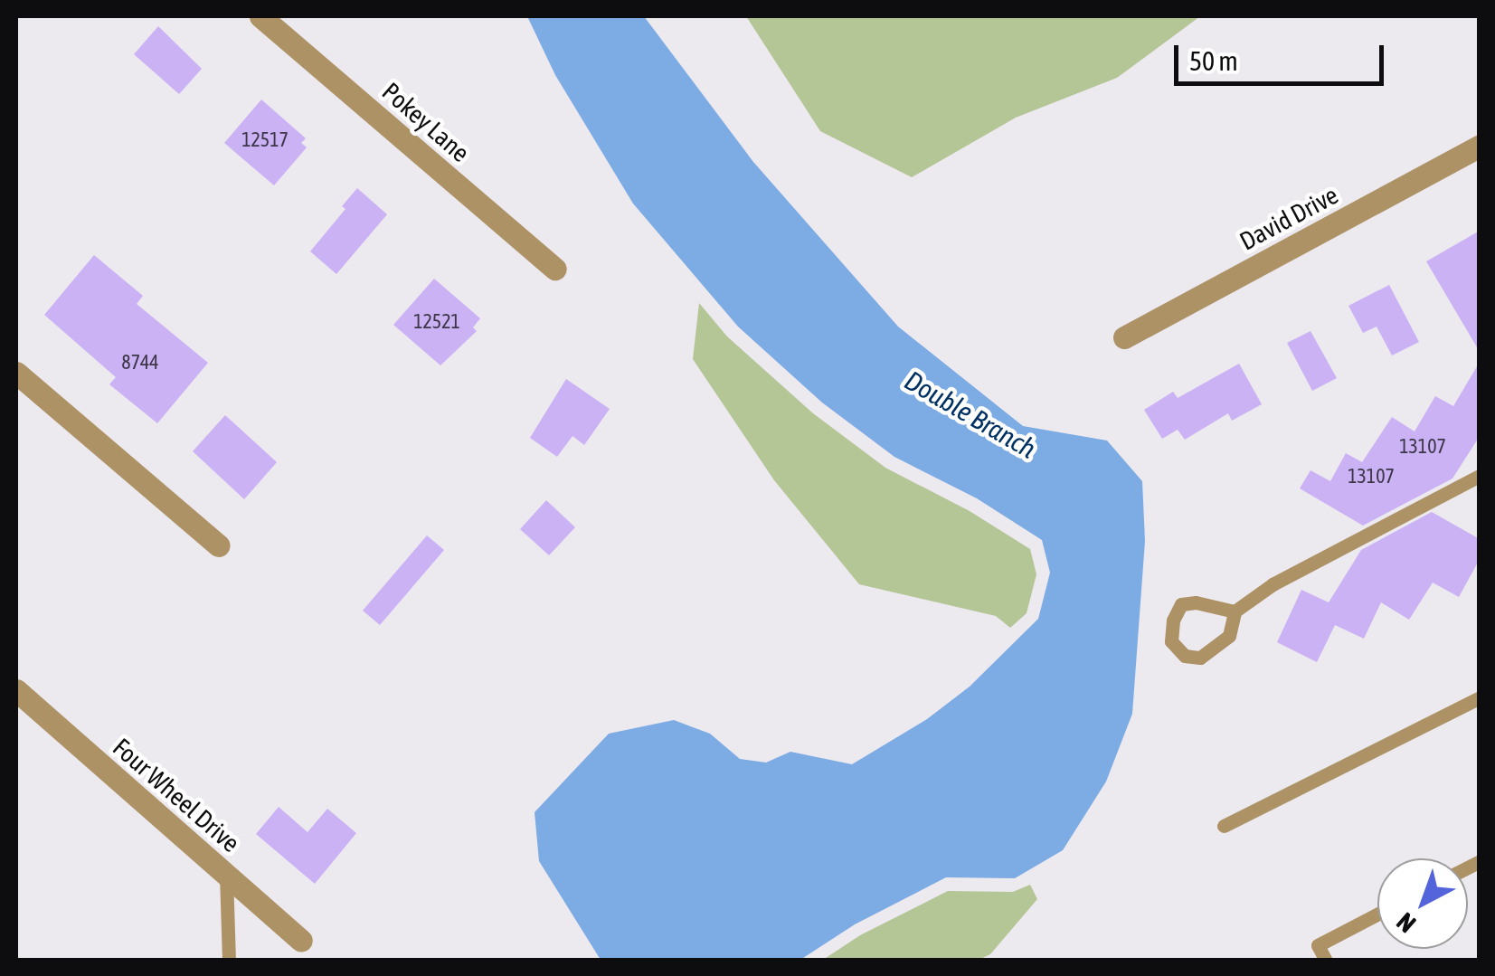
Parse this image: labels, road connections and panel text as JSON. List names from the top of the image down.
{
  "streets": {
    "street": ["Pokey Lane", "David Drive", "Four Wheel Drive"]
  },
  "water": ["Double Branch"],
  "house_numbers": [
    "12517",
    "12521",
    "8744",
    "13107",
    "13107"
  ],
  "scale_bar": "50 m",
  "north": "bottom left"
}
